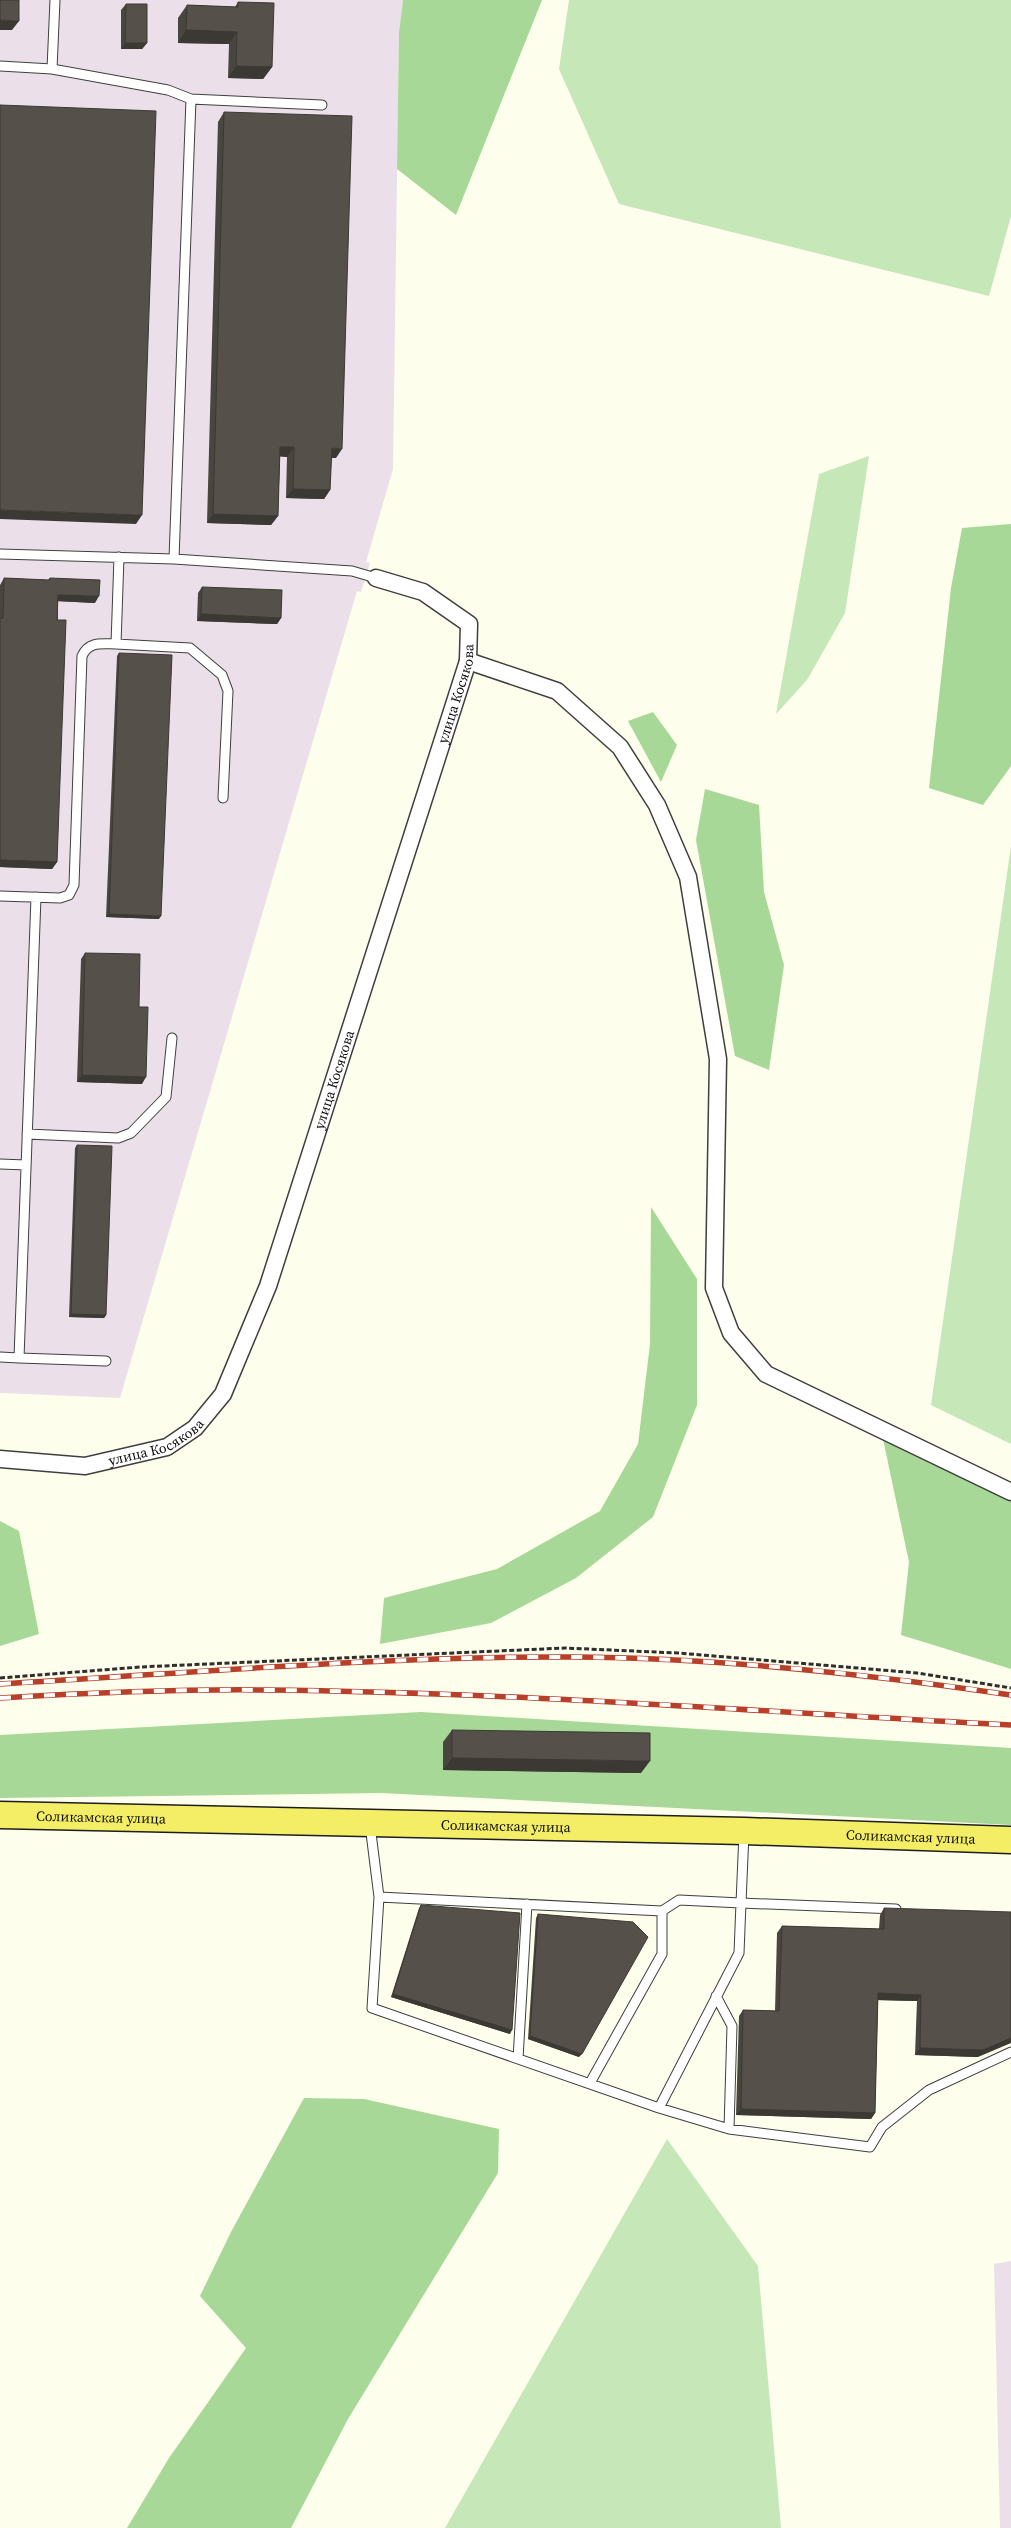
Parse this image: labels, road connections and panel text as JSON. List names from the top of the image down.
{
  "streets": {
    "main road": ["Соликамская улица"],
    "street": ["улица Косякова"]
  }
}
